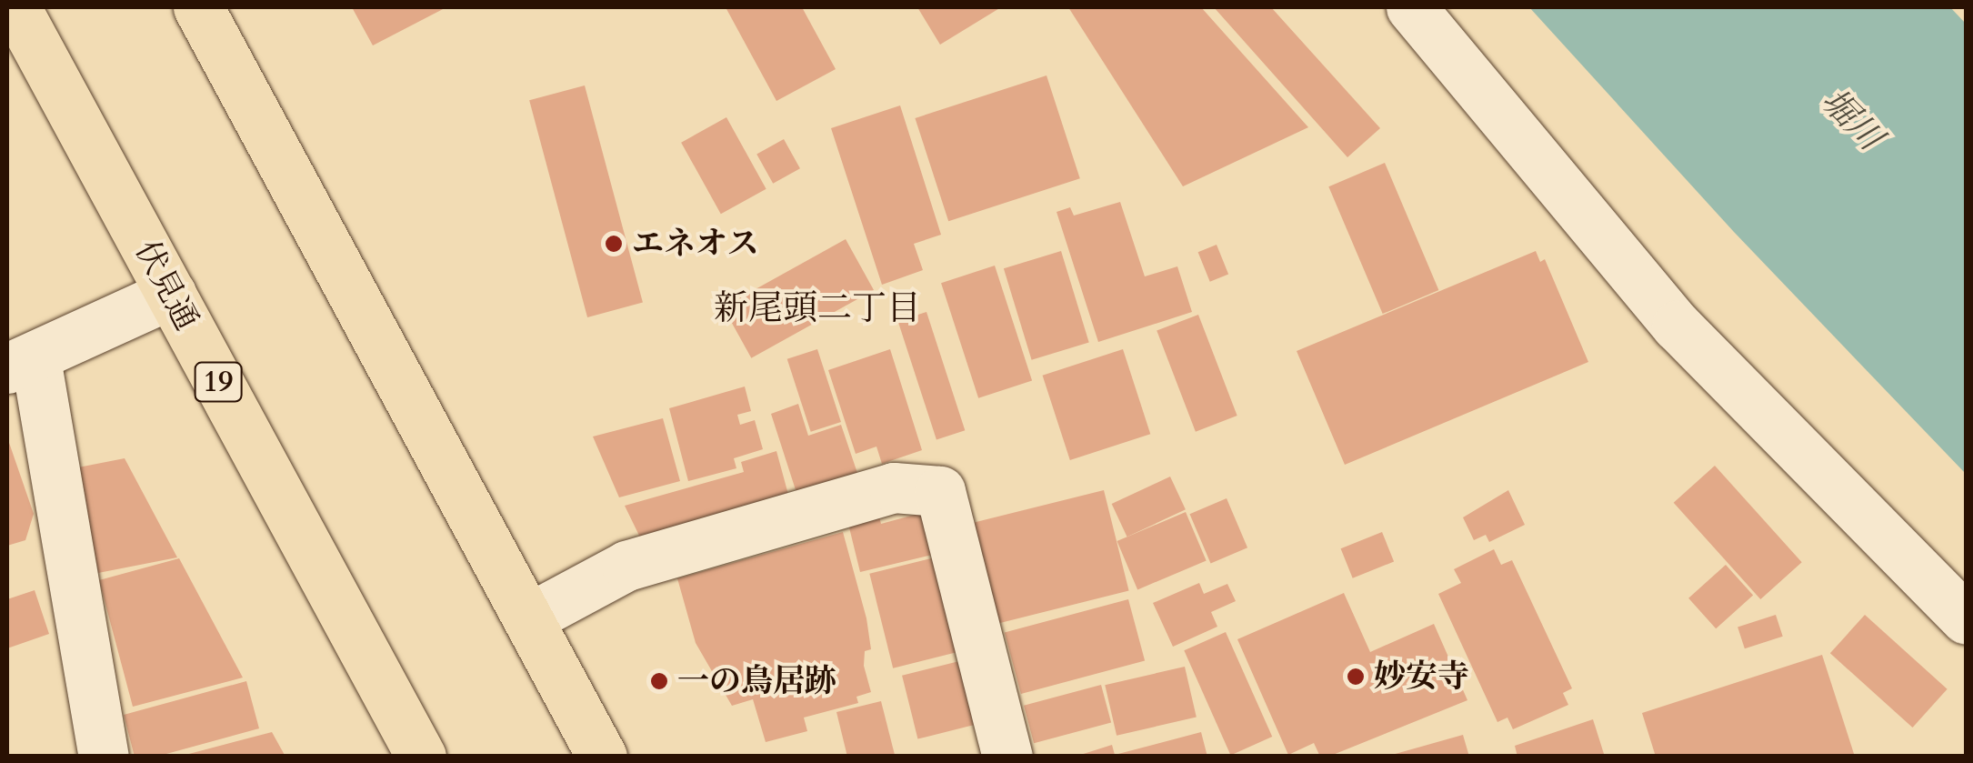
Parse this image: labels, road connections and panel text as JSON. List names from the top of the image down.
{
  "streets": {
    "highway": ["伏見通", "19"]
  },
  "districts": ["新尾頭二丁目"],
  "water": ["堀川"],
  "places": ["エネオス", "妙安寺", "一の鳥居跡"]
}
